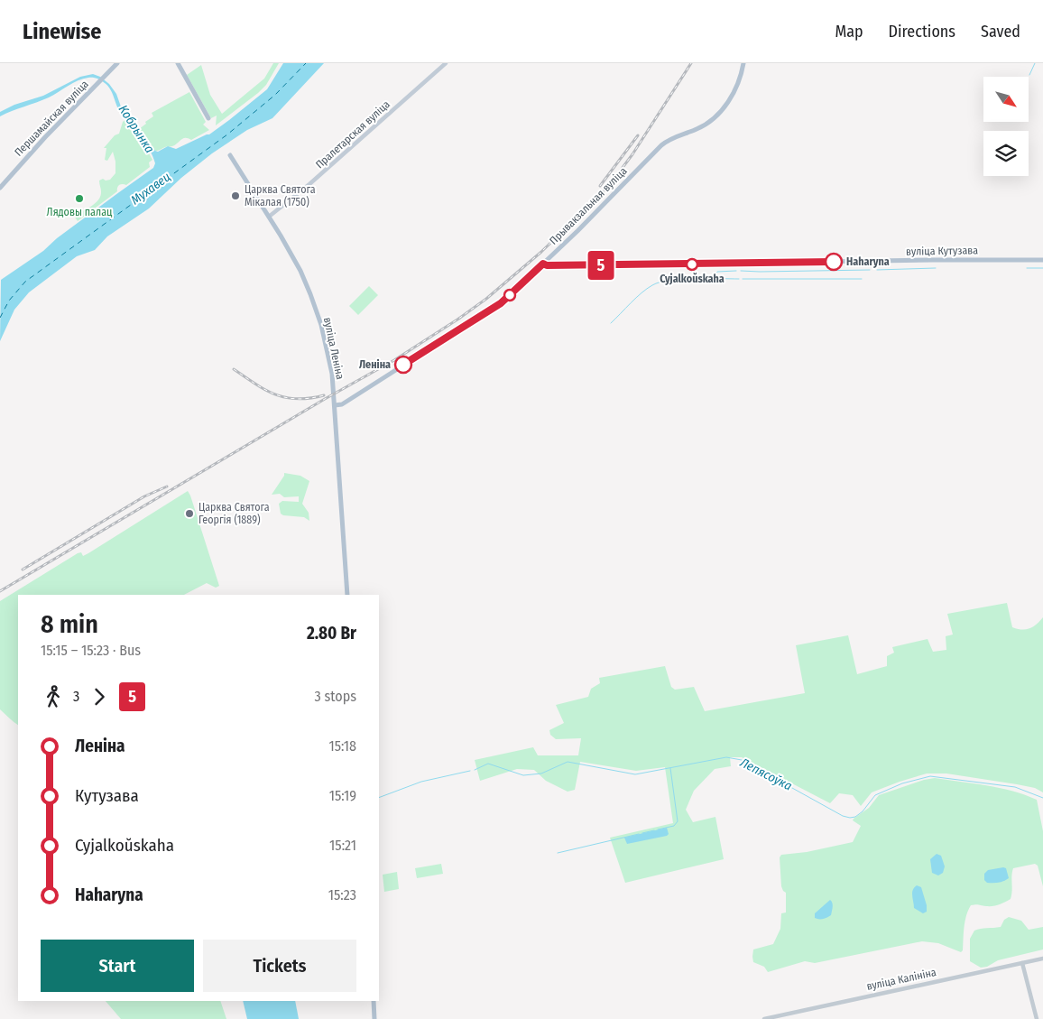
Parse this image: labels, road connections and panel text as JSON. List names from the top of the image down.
{
  "streets": {
    "main road": [
      "Першамайская вуліца",
      "Пралетарская вуліца",
      "Прывакзальная вуліца",
      "вуліца Кутузава",
      "вуліца Леніна"
    ],
    "street": ["вуліца Калініна"]
  },
  "crossings": [
    ["Пралетарская вуліца", "вуліца Леніна"],
    ["Прывакзальная вуліца", "вуліца Кутузава"],
    ["Прывакзальная вуліца", "вуліца Леніна"]
  ],
  "water": ["Кобрынка", "Мухавец", "Лепясоўка"],
  "places": [
    "Царква Святога Мікалая (1750)",
    "Лядовы палац",
    "Haharyna",
    "Cyjalkoŭskaha",
    "Леніна",
    "Царква Святога Георгія (1889)"
  ],
  "lines": ["bus line 5"],
  "north": "bottom right",
  "page": {
    "header": "Linewise",
    "nav": ["Map", "Directions", "Saved"],
    "on_map": "5",
    "heading": ["8 min", "15:15 – 15:23 · Bus", "2.80 Br"],
    "legs": ["3", "5", "3 stops"],
    "list": [
      {
        "name": "Леніна",
        "value": "15:18"
      },
      {
        "name": "Кутузава",
        "value": "15:19"
      },
      {
        "name": "Cyjalkoŭskaha",
        "value": "15:21"
      },
      {
        "name": "Haharyna",
        "value": "15:23"
      }
    ],
    "buttons": ["Start", "Tickets"]
  }
}
